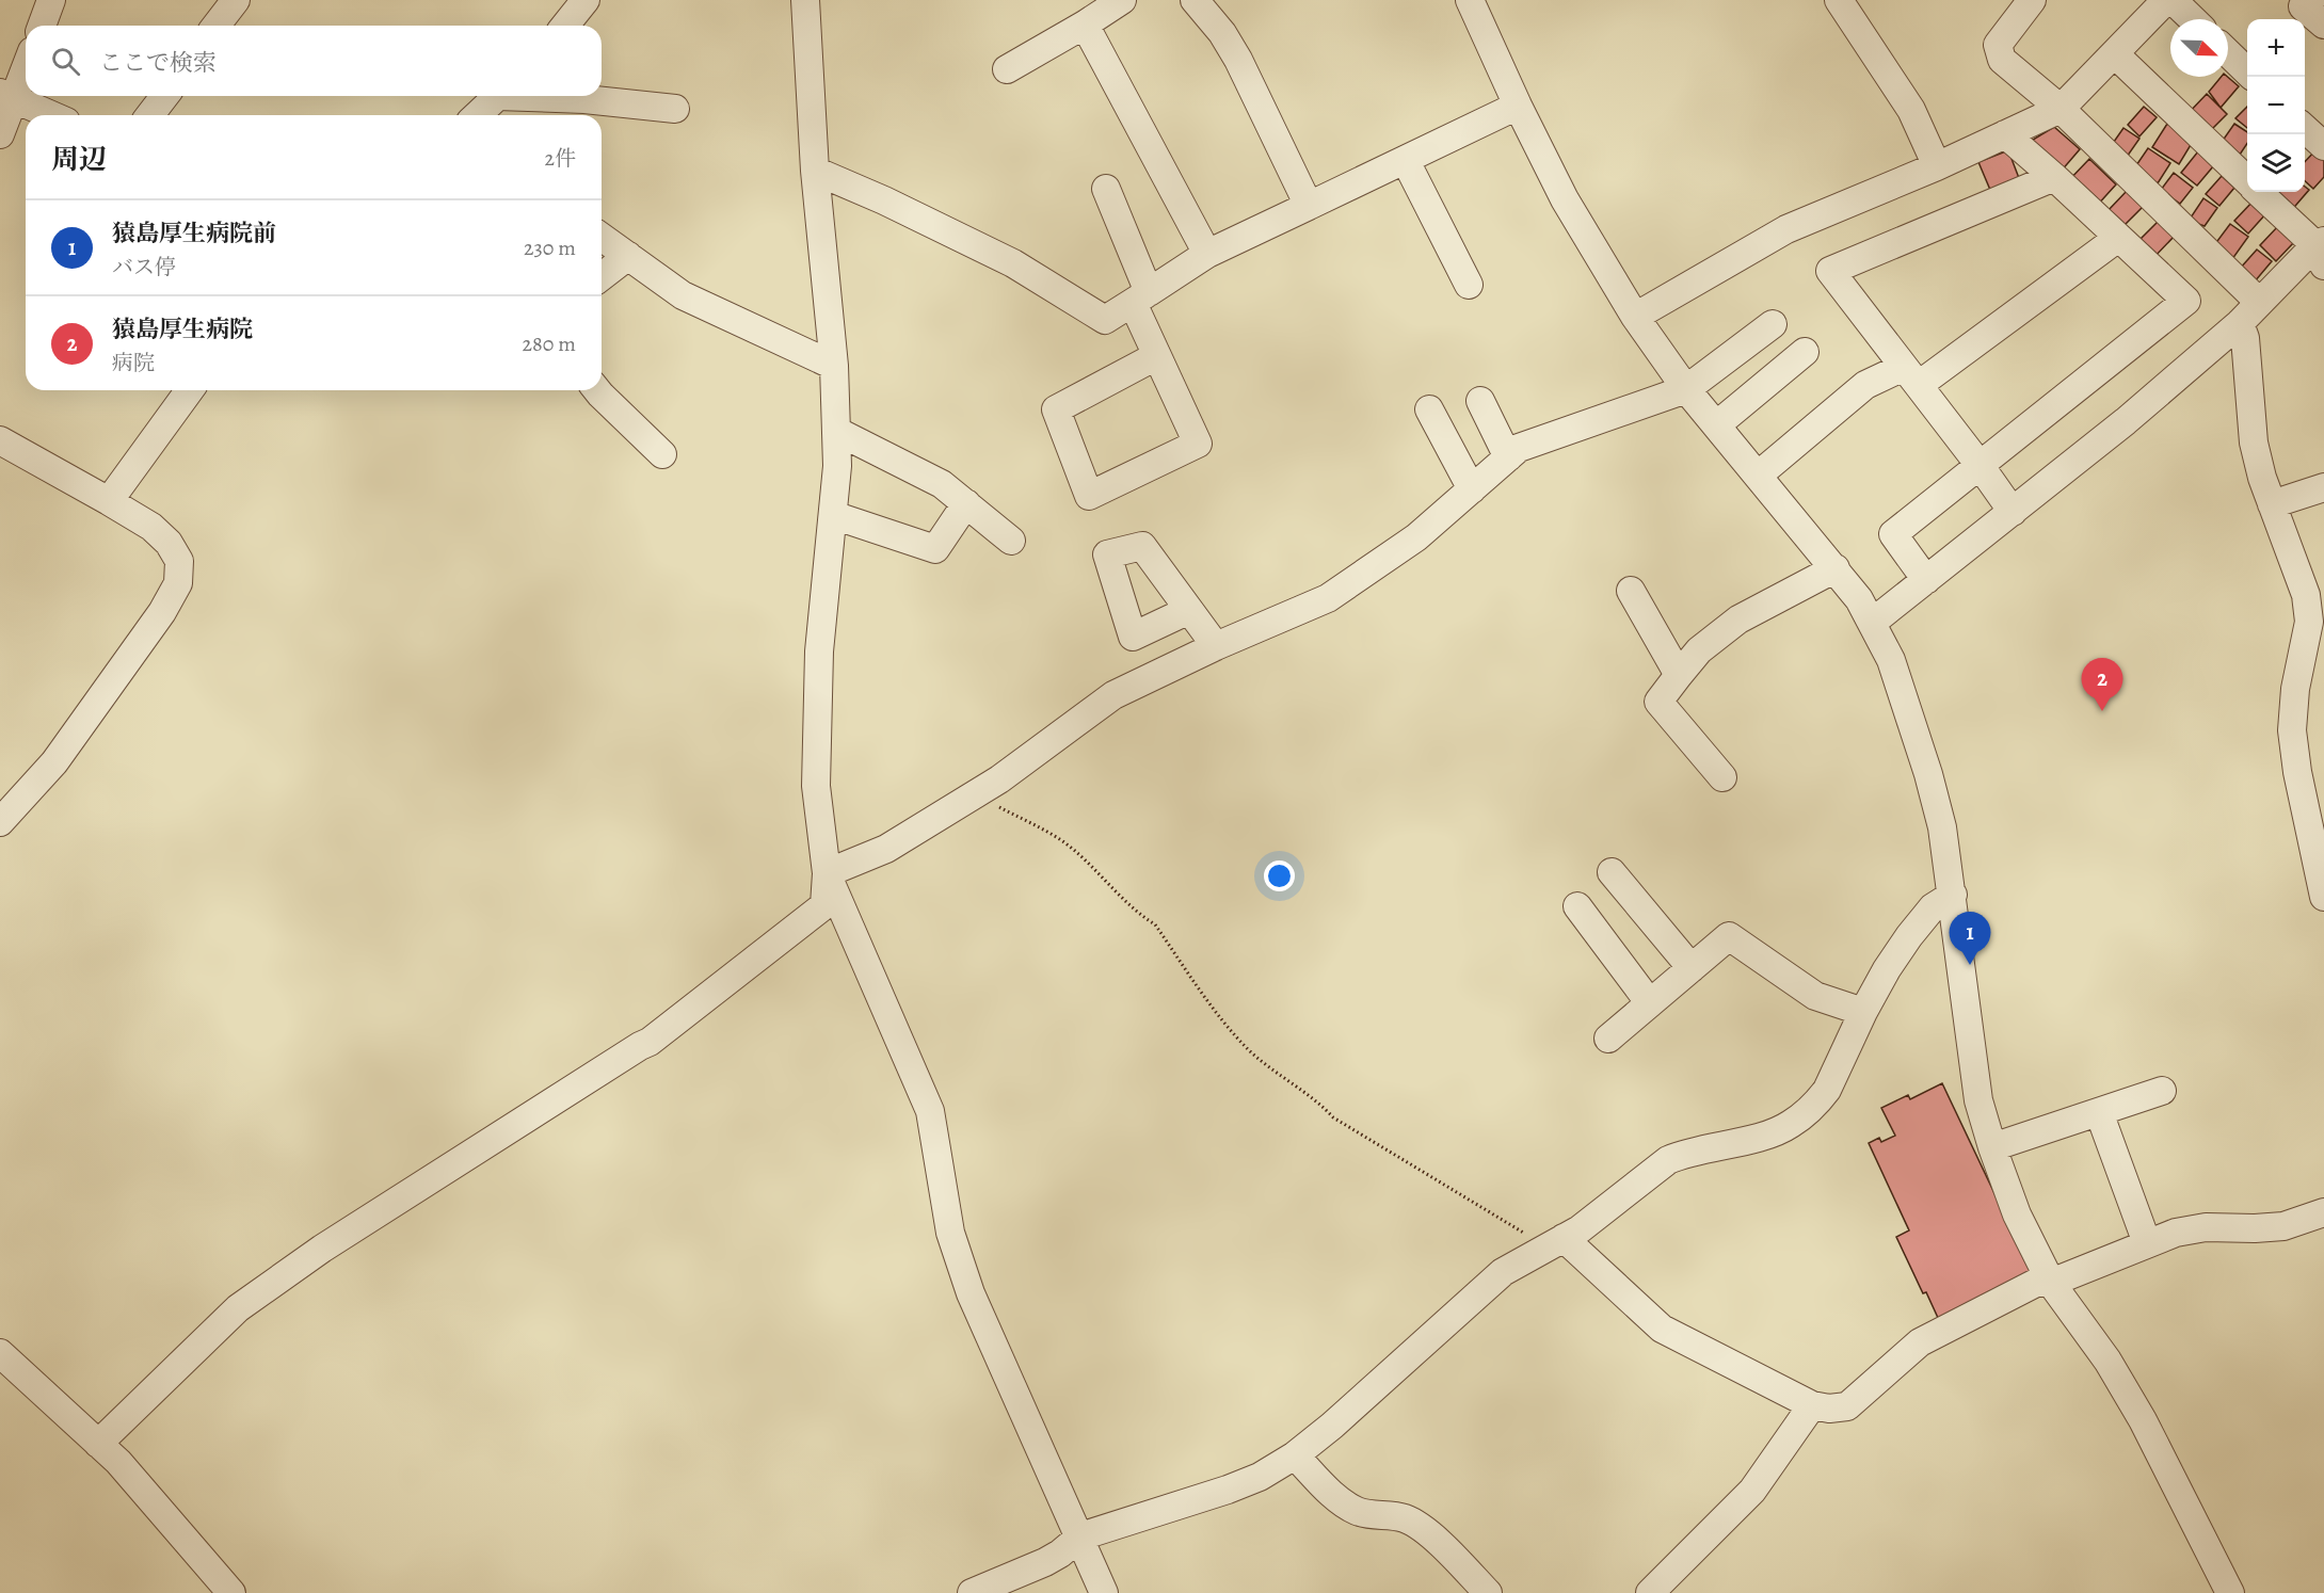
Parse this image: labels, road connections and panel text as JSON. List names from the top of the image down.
{
  "north": "bottom right",
  "page": {
    "map_buttons": ["+", "−"],
    "search": "ここで検索",
    "heading": ["周辺", "2件"],
    "list": [
      {
        "mark": "1",
        "name": "猿島厚生病院前",
        "note": "バス停",
        "value": "230 m"
      },
      {
        "mark": "2",
        "name": "猿島厚生病院",
        "note": "病院",
        "value": "280 m"
      }
    ],
    "pins": ["2", "1"]
  }
}
